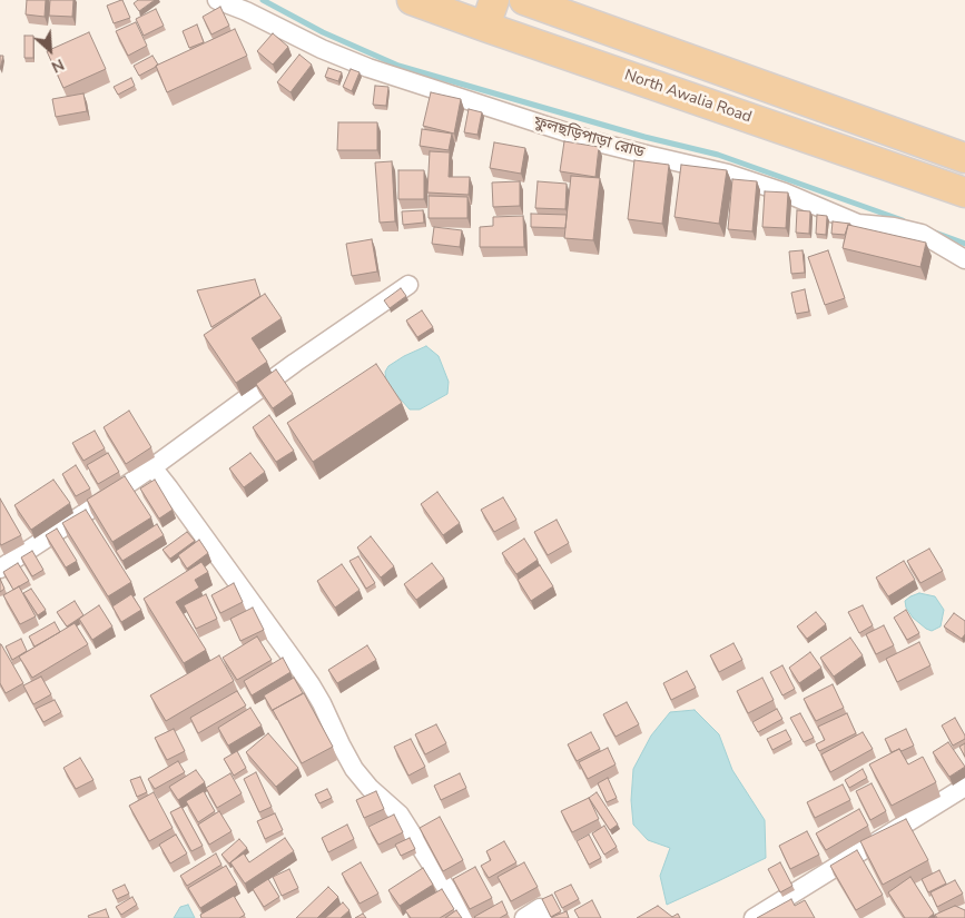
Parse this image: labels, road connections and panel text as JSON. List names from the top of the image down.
{
  "streets": {
    "main road": ["North Awalia Road"],
    "street": ["ফুলছড়িপাড়া রোড"]
  },
  "north": "bottom right"
}
